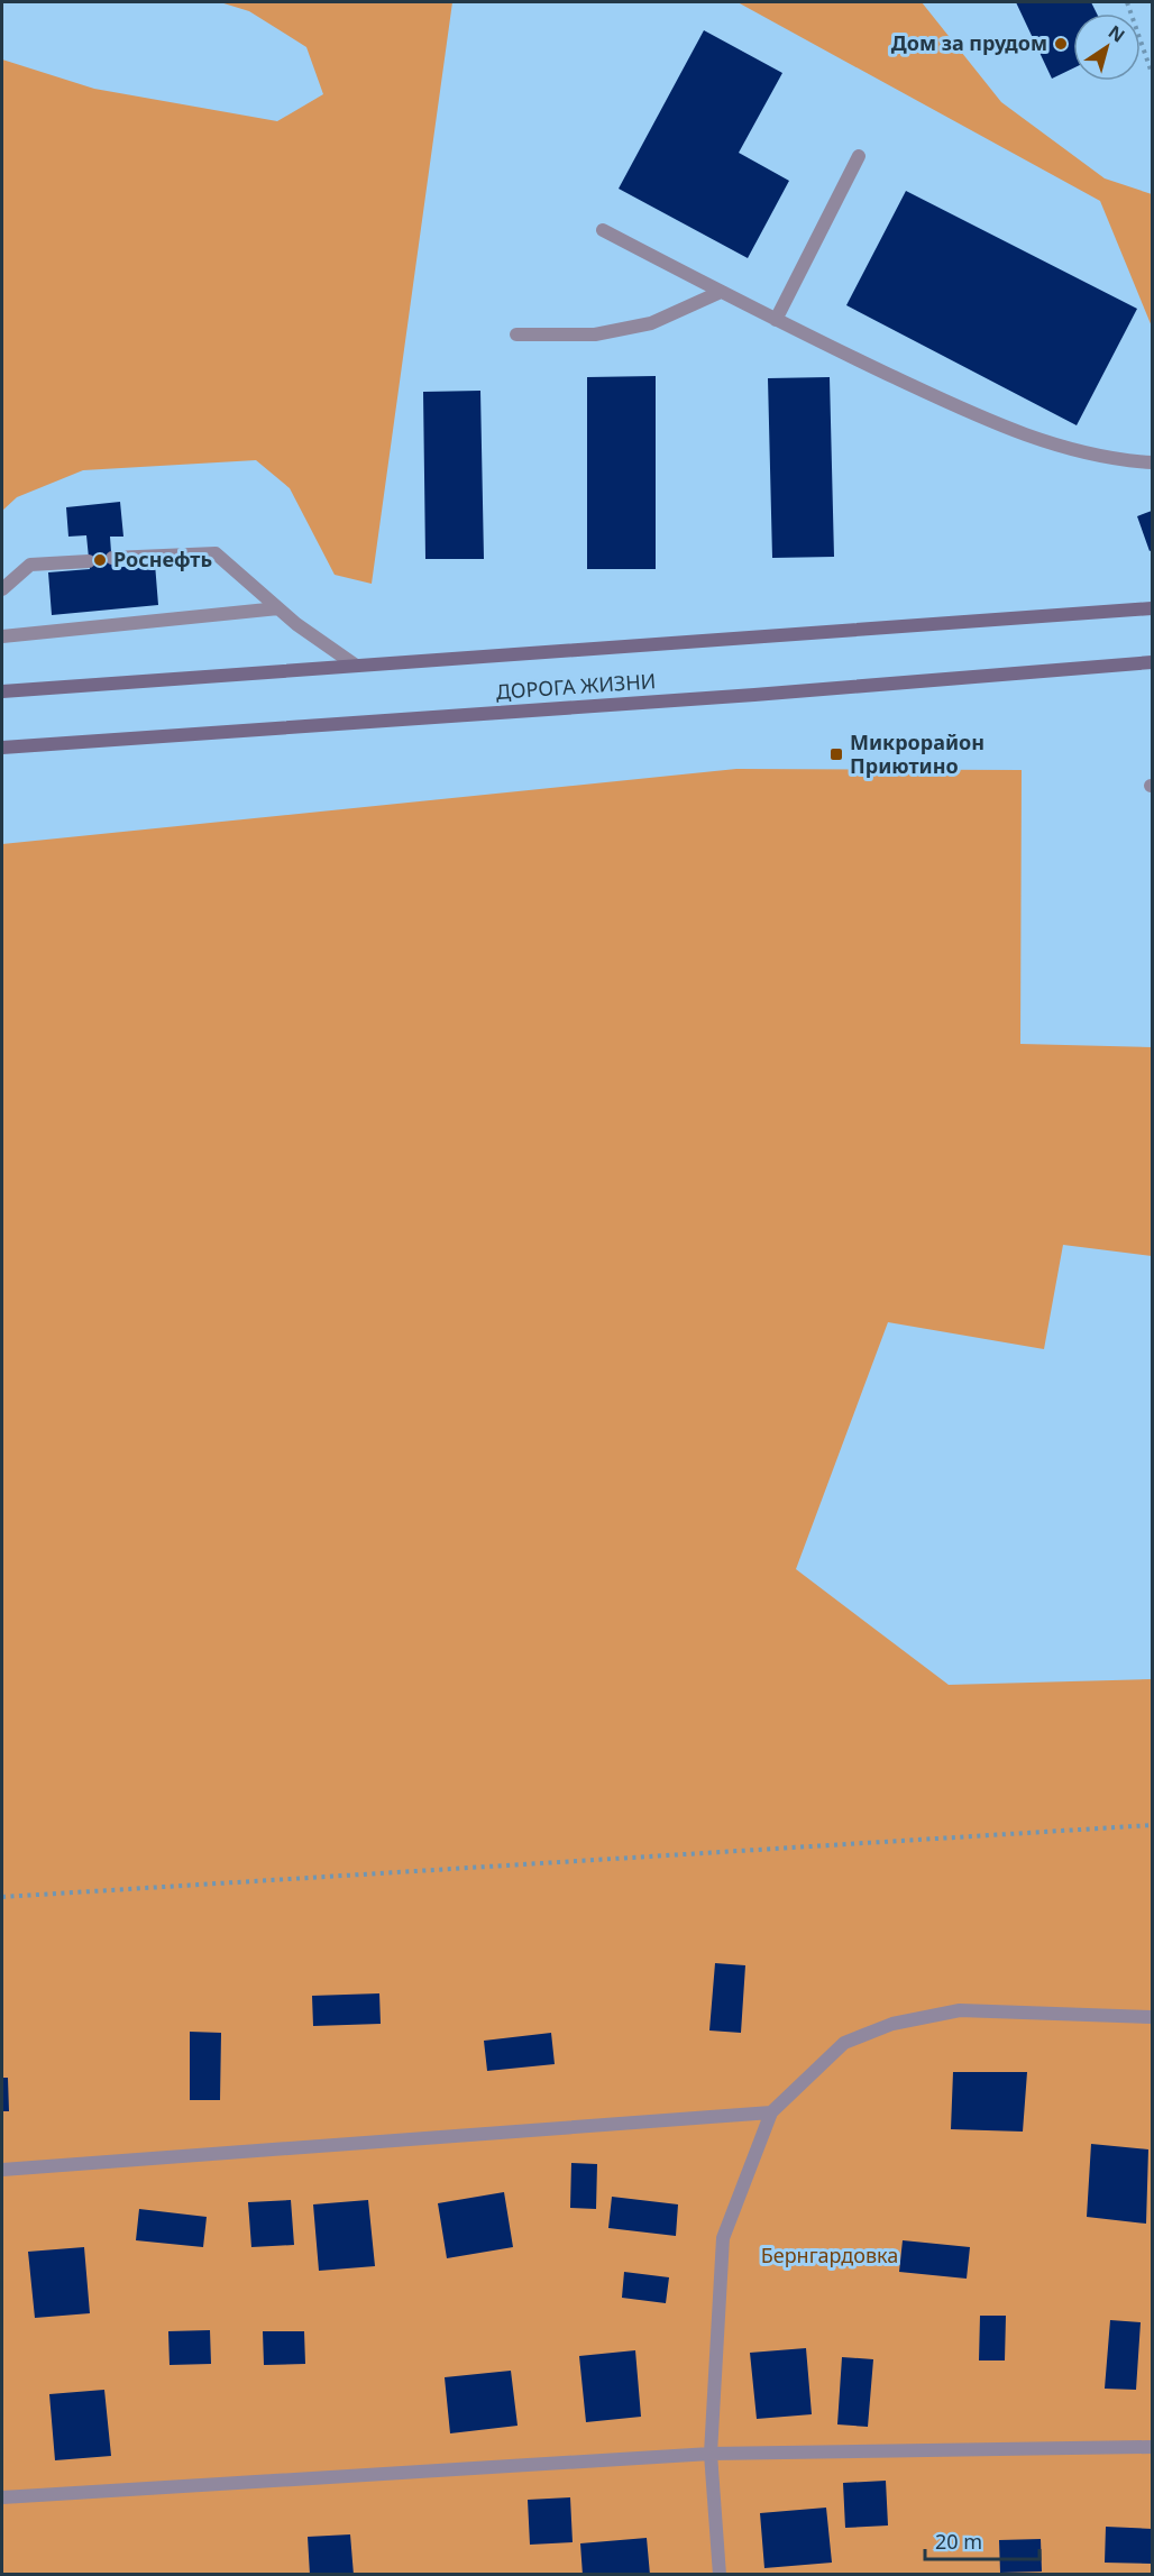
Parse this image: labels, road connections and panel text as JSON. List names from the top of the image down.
{
  "streets": {
    "main road": ["ДОРОГА ЖИЗНИ"]
  },
  "parks": ["Бернгардовка"],
  "places": {
    "other": ["Дом за прудом", "Роснефть"],
    "transit": ["Микрорайон Приютино"]
  },
  "scale_bar": "20 m",
  "north": "top right"
}
